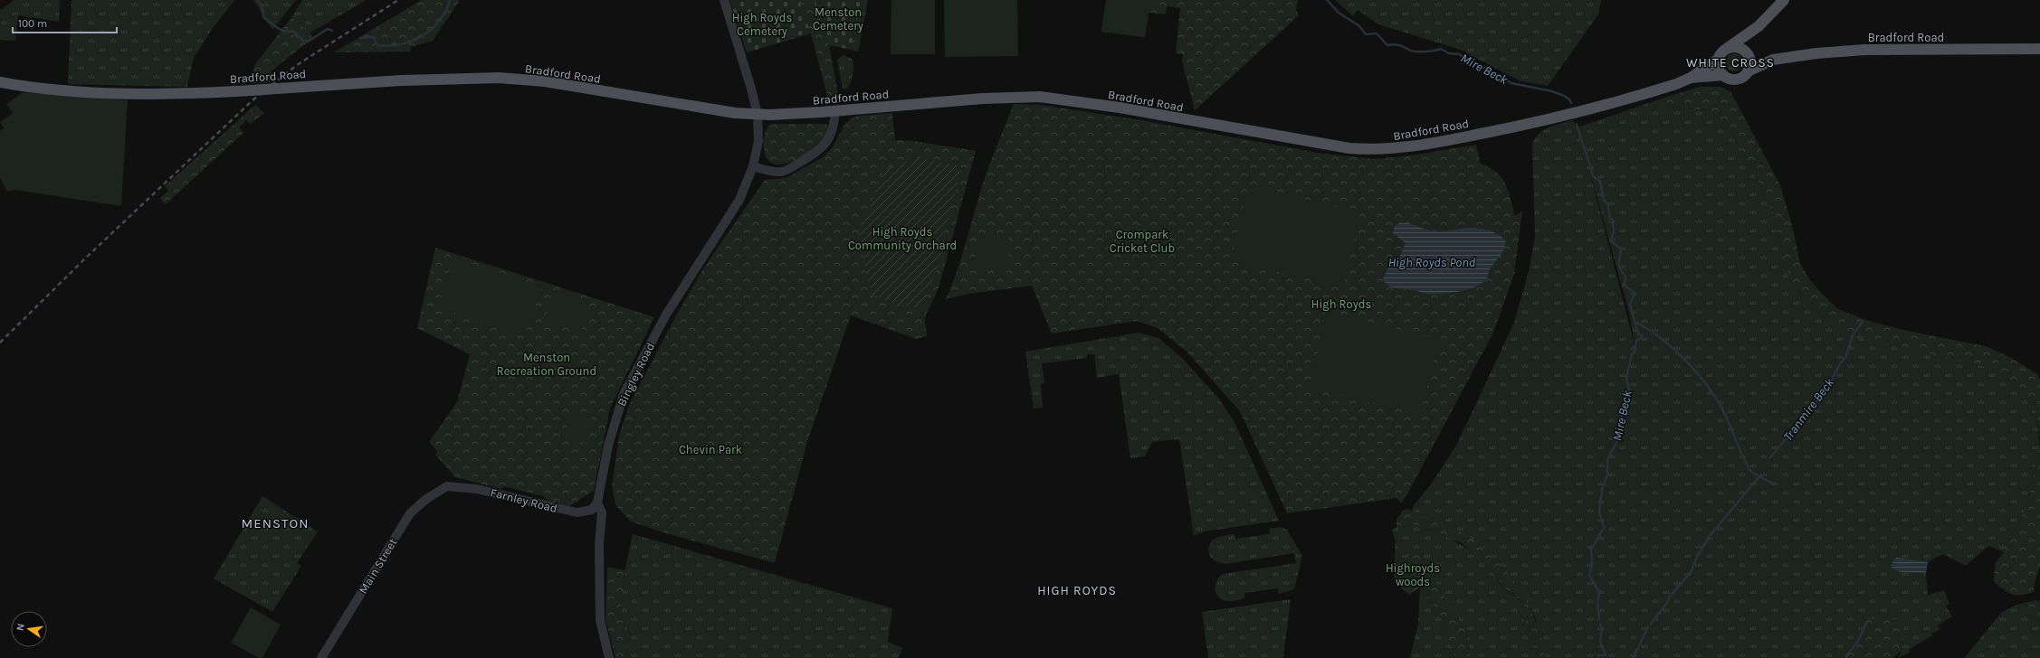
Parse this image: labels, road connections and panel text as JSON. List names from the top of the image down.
{
  "streets": {
    "main road": ["Bradford Road"],
    "street": ["Bingley Road", "Farnley Road", "Main Street"]
  },
  "crossings": [
    ["Bradford Road", "Bingley Road"],
    ["Bingley Road", "Farnley Road"],
    ["Farnley Road", "Main Street"]
  ],
  "districts": ["WHITE CROSS", "MENSTON", "HIGH ROYDS"],
  "water": ["Mire Beck", "High Royds Pond", "Tranmire Beck"],
  "parks": [
    "Menston Cemetery",
    "High Royds Cemetery",
    "High Royds Community Orchard",
    "Crompark Cricket Club",
    "High Royds",
    "Menston Recreation Ground",
    "Chevin Park",
    "Highroyds woods"
  ],
  "scale_bar": "100 m",
  "north": "left"
}
